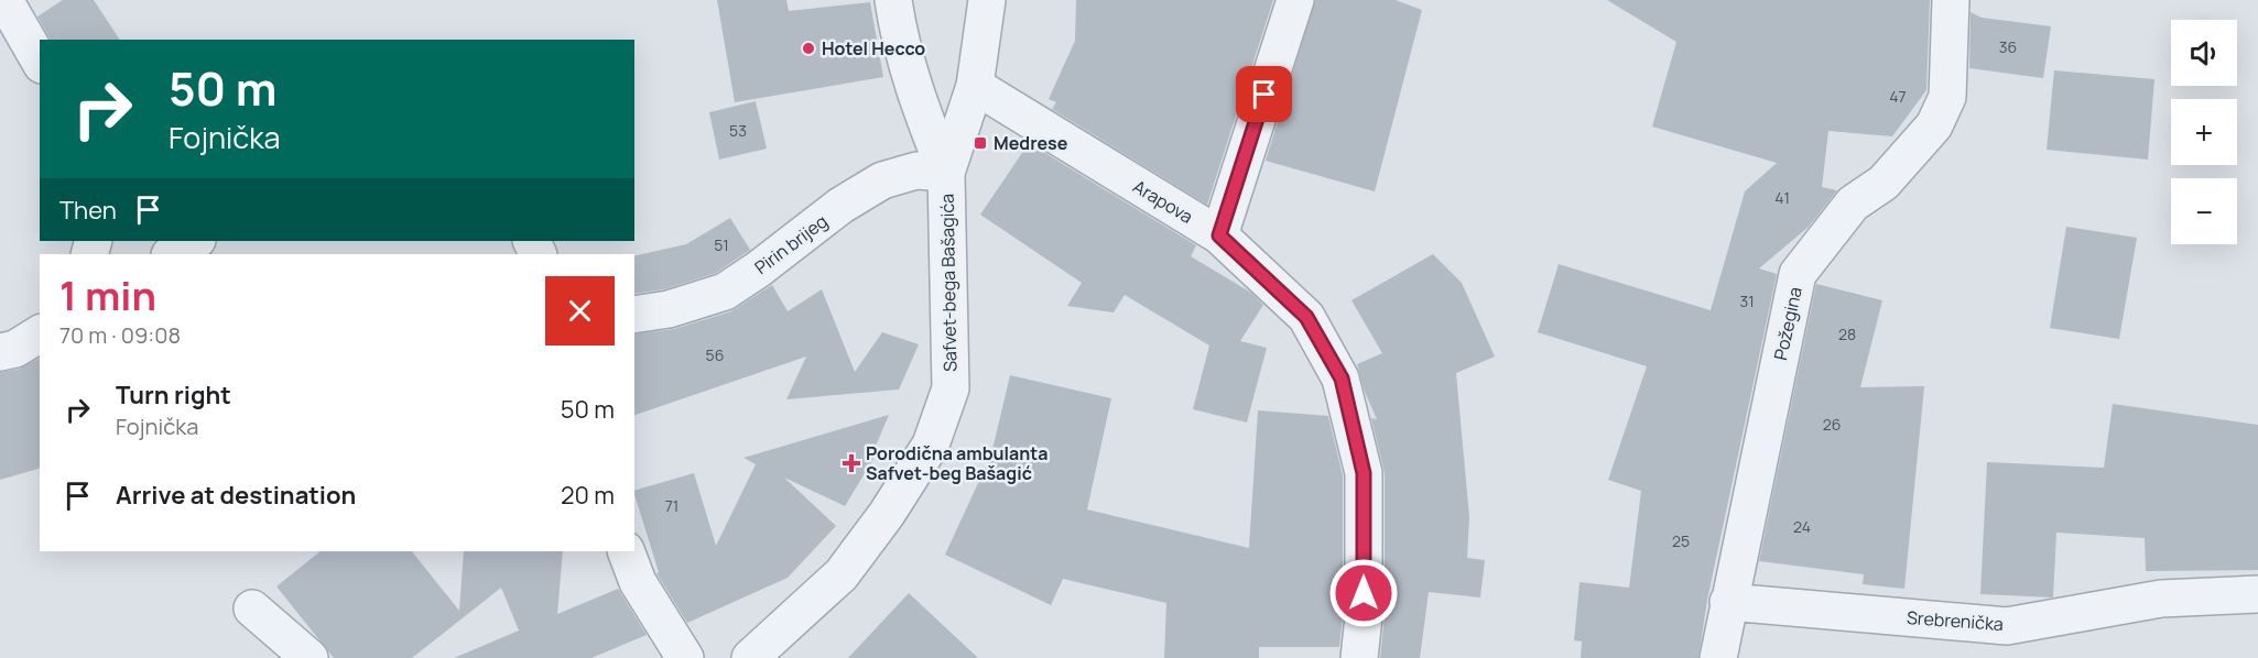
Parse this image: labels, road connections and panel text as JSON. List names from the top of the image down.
{
  "streets": {
    "street": [
      "Arapova",
      "Pirin brijeg",
      "Safvet-bega Bašagića",
      "Požegina",
      "Srebrenička"
    ]
  },
  "crossings": [
    ["Arapova", "Safvet-bega Bašagića"],
    ["Pirin brijeg", "Safvet-bega Bašagića"],
    ["Požegina", "Srebrenička"]
  ],
  "places": {
    "other": ["Hotel Hecco"],
    "transit": ["Medrese"],
    "health": ["Porodična ambulanta Safvet-beg Bašagić"]
  },
  "house_numbers": [
    "36",
    "47",
    "53",
    "41",
    "51",
    "31",
    "28",
    "56",
    "26",
    "71",
    "24",
    "25"
  ],
  "page": {
    "map_buttons": ["+", "−"],
    "turn": ["50 m", "Fojnička"],
    "then": "Then",
    "heading": ["1 min", "70 m · 09:08"],
    "list": [
      {
        "name": "Turn right",
        "note": "Fojnička",
        "value": "50 m"
      },
      {
        "name": "Arrive at destination",
        "value": "20 m"
      }
    ]
  }
}
